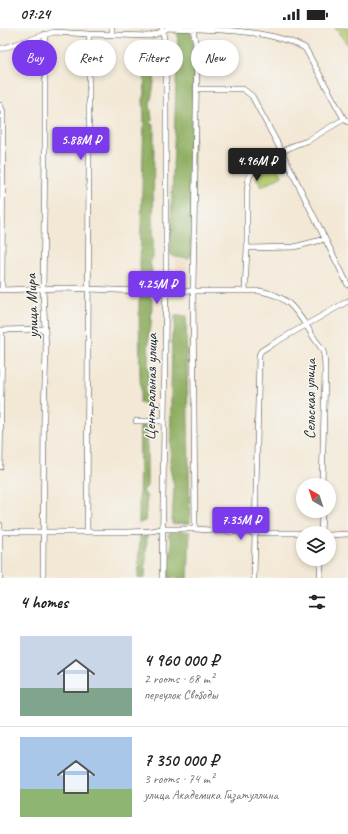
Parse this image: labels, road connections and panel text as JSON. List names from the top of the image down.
{
  "streets": {
    "street": ["улица Мира", "Центральная улица", "Сельская улица"]
  },
  "crossings": [
    ["улица Мира", "Сельская улица"],
    ["Центральная улица", "Сельская улица"]
  ],
  "north": "top left",
  "page": {
    "status": "07:24",
    "chip": [
      "Buy",
      "Rent",
      "Filters",
      "New"
    ],
    "price": [
      "5.88M ₽",
      "4.96M ₽",
      "4.25M ₽",
      "7.35M ₽"
    ],
    "heading": "4 homes",
    "list": [
      {
        "name": "4 960 000 ₽",
        "note": "2 rooms · 68 m² · переулок Свободы"
      },
      {
        "name": "7 350 000 ₽",
        "note": "3 rooms · 74 m² · улица Академика Гизатуллина"
      }
    ]
  }
}
